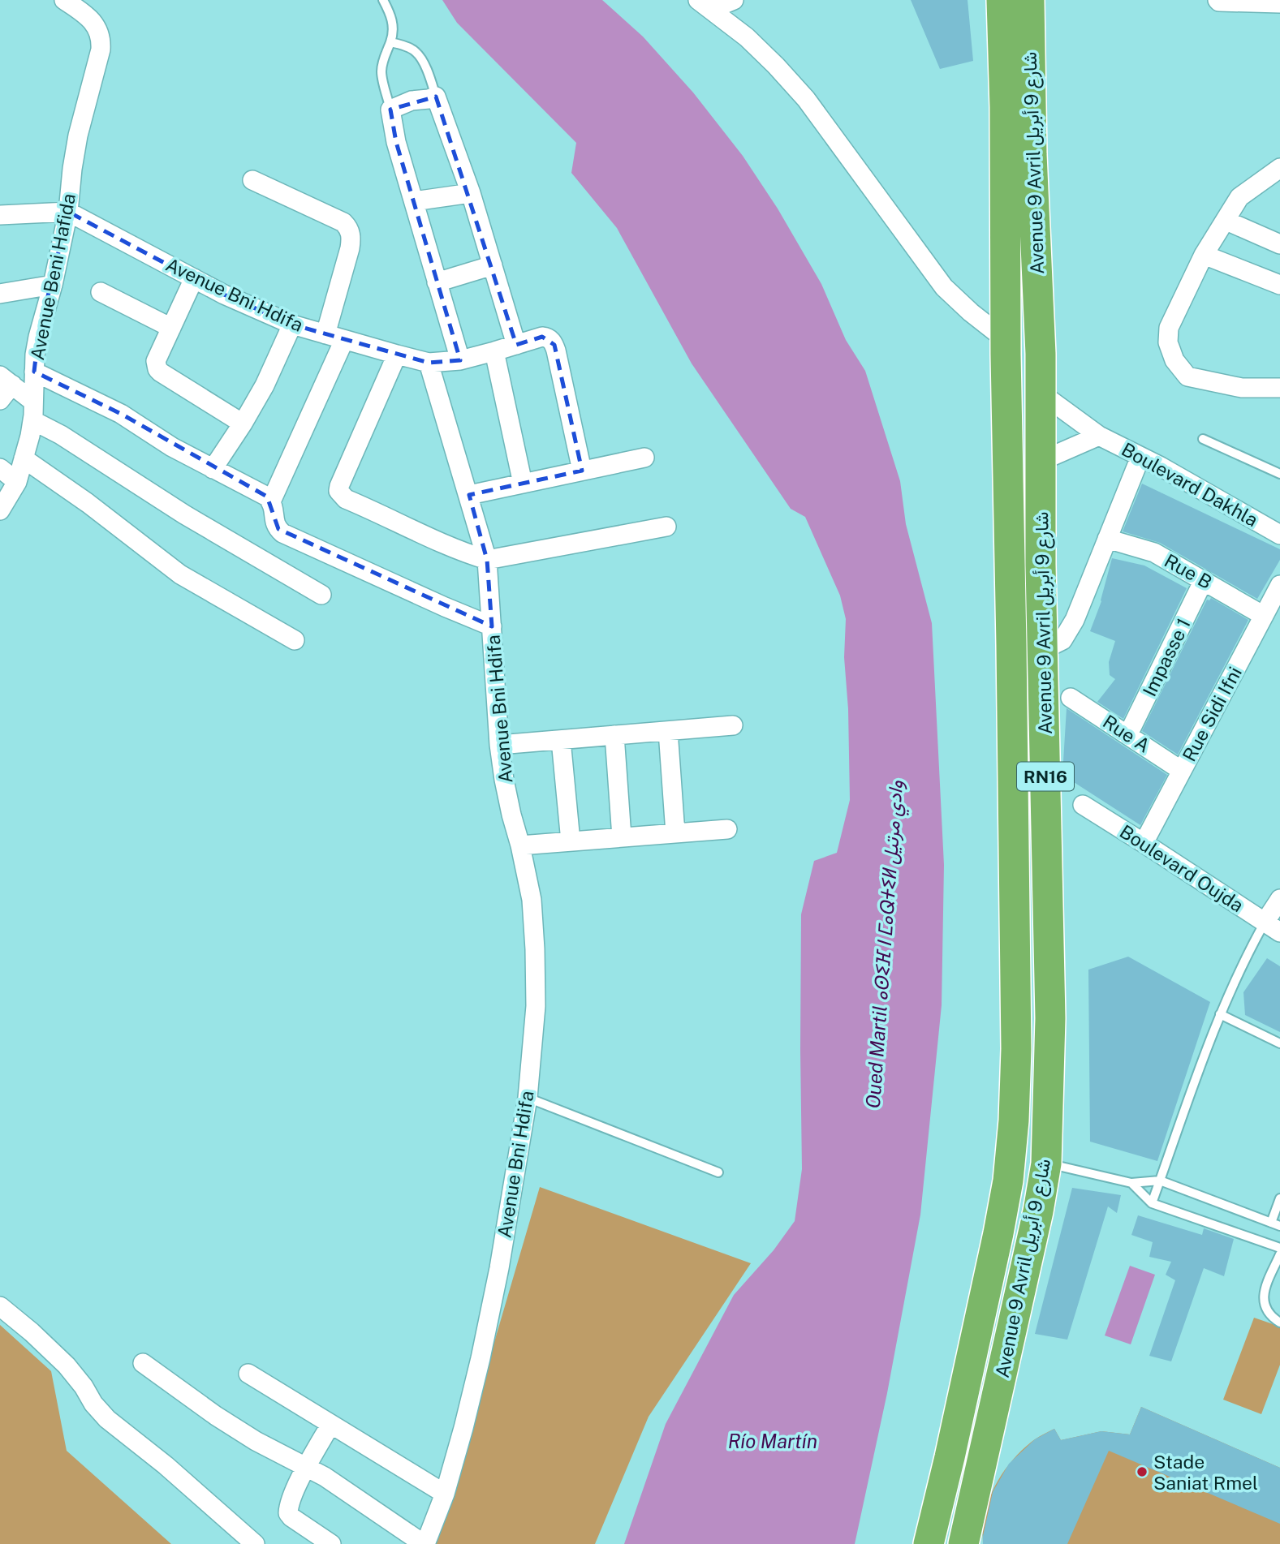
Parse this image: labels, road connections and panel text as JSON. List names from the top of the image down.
{
  "streets": {
    "highway": ["Avenue 9 Avril شارع 9 أبريل", "RN16"],
    "street": [
      "Avenue Beni Hafida",
      "Avenue Bni Hdifa",
      "Boulevard Dakhla",
      "Rue B",
      "Impasse 1",
      "Rue Sidi Ifni",
      "Rue A",
      "Boulevard Oujda"
    ]
  },
  "crossings": [
    ["Avenue 9 Avril شارع 9 أبريل", "Boulevard Dakhla"],
    ["Avenue Beni Hafida", "Avenue Bni Hdifa"],
    ["Rue B", "Impasse 1"],
    ["Rue B", "Rue Sidi Ifni"],
    ["Impasse 1", "Rue A"],
    ["Rue Sidi Ifni", "Rue A"],
    ["Rue Sidi Ifni", "Boulevard Oujda"]
  ],
  "water": ["Oued Martil ⴰⵙⵉⴼ ⵏ ⵎⴰⵕⵜⵉⵍ وادي مرتيل", "Río Martín"],
  "places": ["Stade Saniat Rmel"]
}
